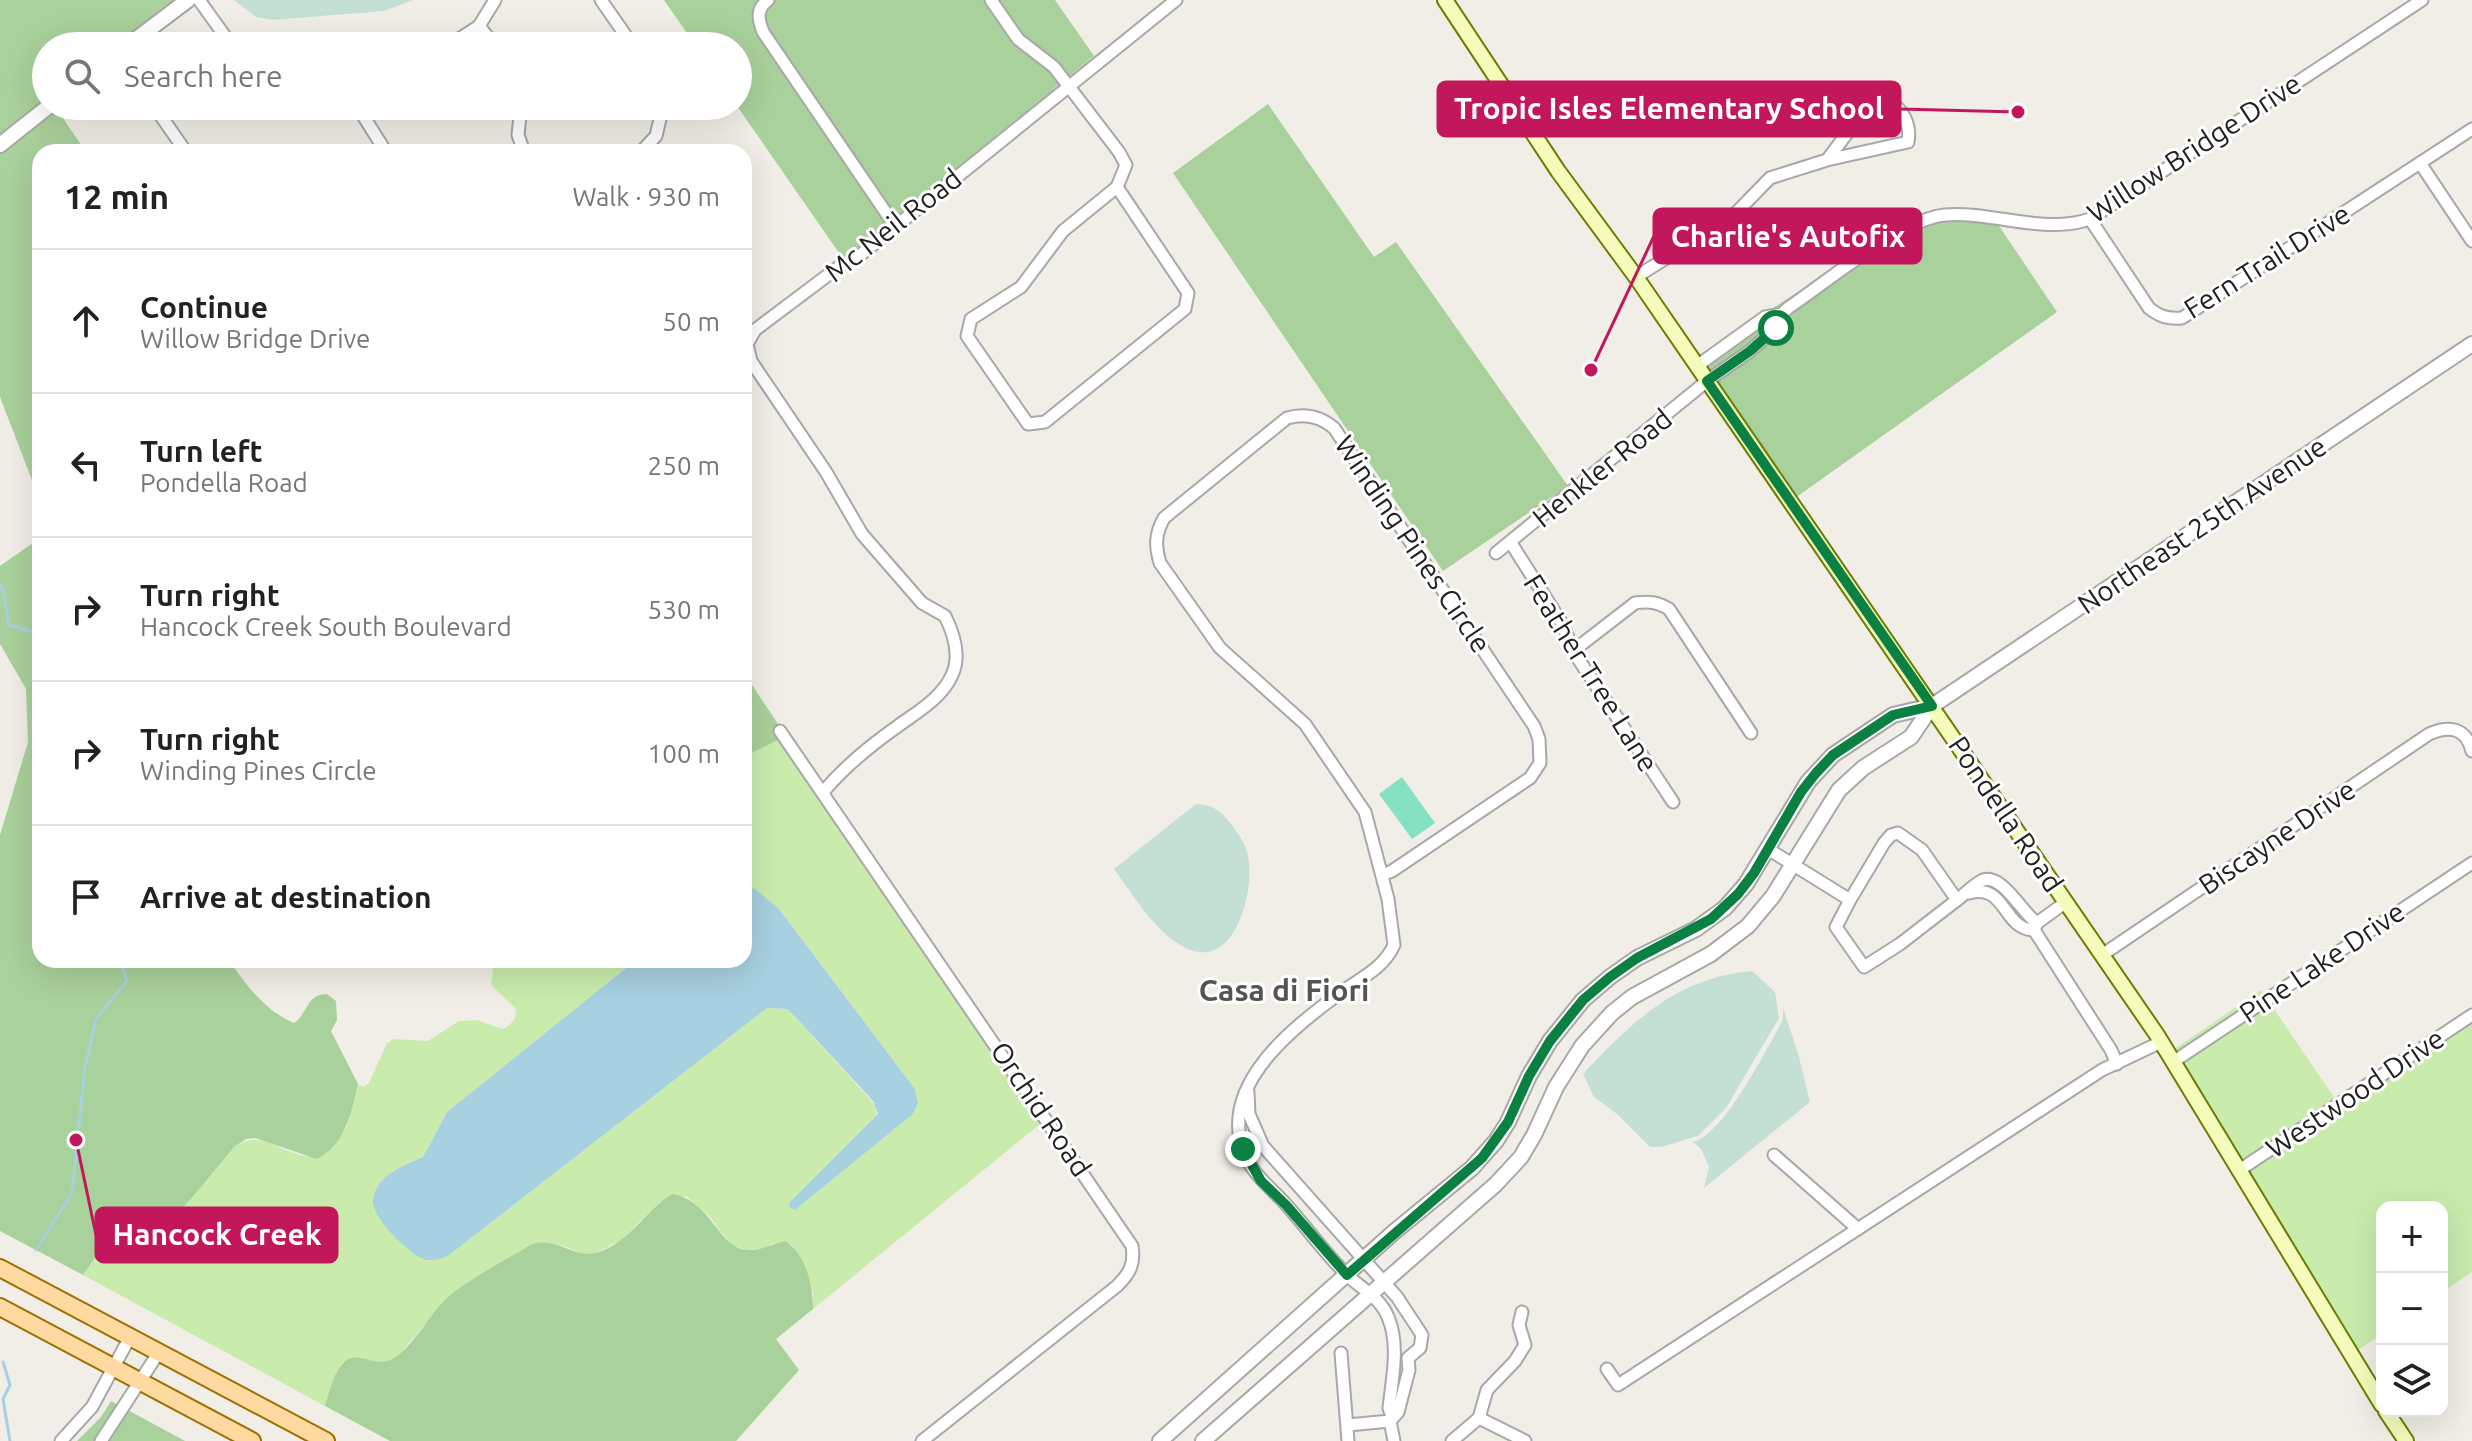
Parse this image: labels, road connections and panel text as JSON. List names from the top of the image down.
{
  "streets": {
    "main road": ["Pondella Road"],
    "street": [
      "Willow Bridge Drive",
      "Mc Neil Road",
      "Fern Trail Drive",
      "Henkler Road",
      "Northeast 25th Avenue",
      "Winding Pines Circle",
      "Feather Tree Lane",
      "Biscayne Drive",
      "Pine Lake Drive",
      "Westwood Drive",
      "Orchid Road"
    ]
  },
  "crossings": [
    ["Willow Bridge Drive", "Fern Trail Drive"],
    ["Willow Bridge Drive", "Henkler Road"],
    ["Willow Bridge Drive", "Pondella Road"],
    ["Mc Neil Road", "Orchid Road"],
    ["Henkler Road", "Feather Tree Lane"],
    ["Henkler Road", "Pondella Road"],
    ["Northeast 25th Avenue", "Pondella Road"],
    ["Pondella Road", "Biscayne Drive"],
    ["Pondella Road", "Pine Lake Drive"],
    ["Pondella Road", "Westwood Drive"]
  ],
  "districts": ["Casa di Fiori"],
  "places": ["Tropic Isles Elementary School", "Charlie's Autofix", "Hancock Creek"],
  "page": {
    "search": "Search here",
    "heading": ["12 min", "Walk · 930 m"],
    "list": [
      ["Continue", "Willow Bridge Drive", "50 m"],
      ["Turn left", "Pondella Road", "250 m"],
      ["Turn right", "Hancock Creek South Boulevard", "530 m"],
      ["Turn right", "Winding Pines Circle", "100 m"],
      "Arrive at destination"
    ],
    "map_buttons": ["+", "−"]
  }
}
